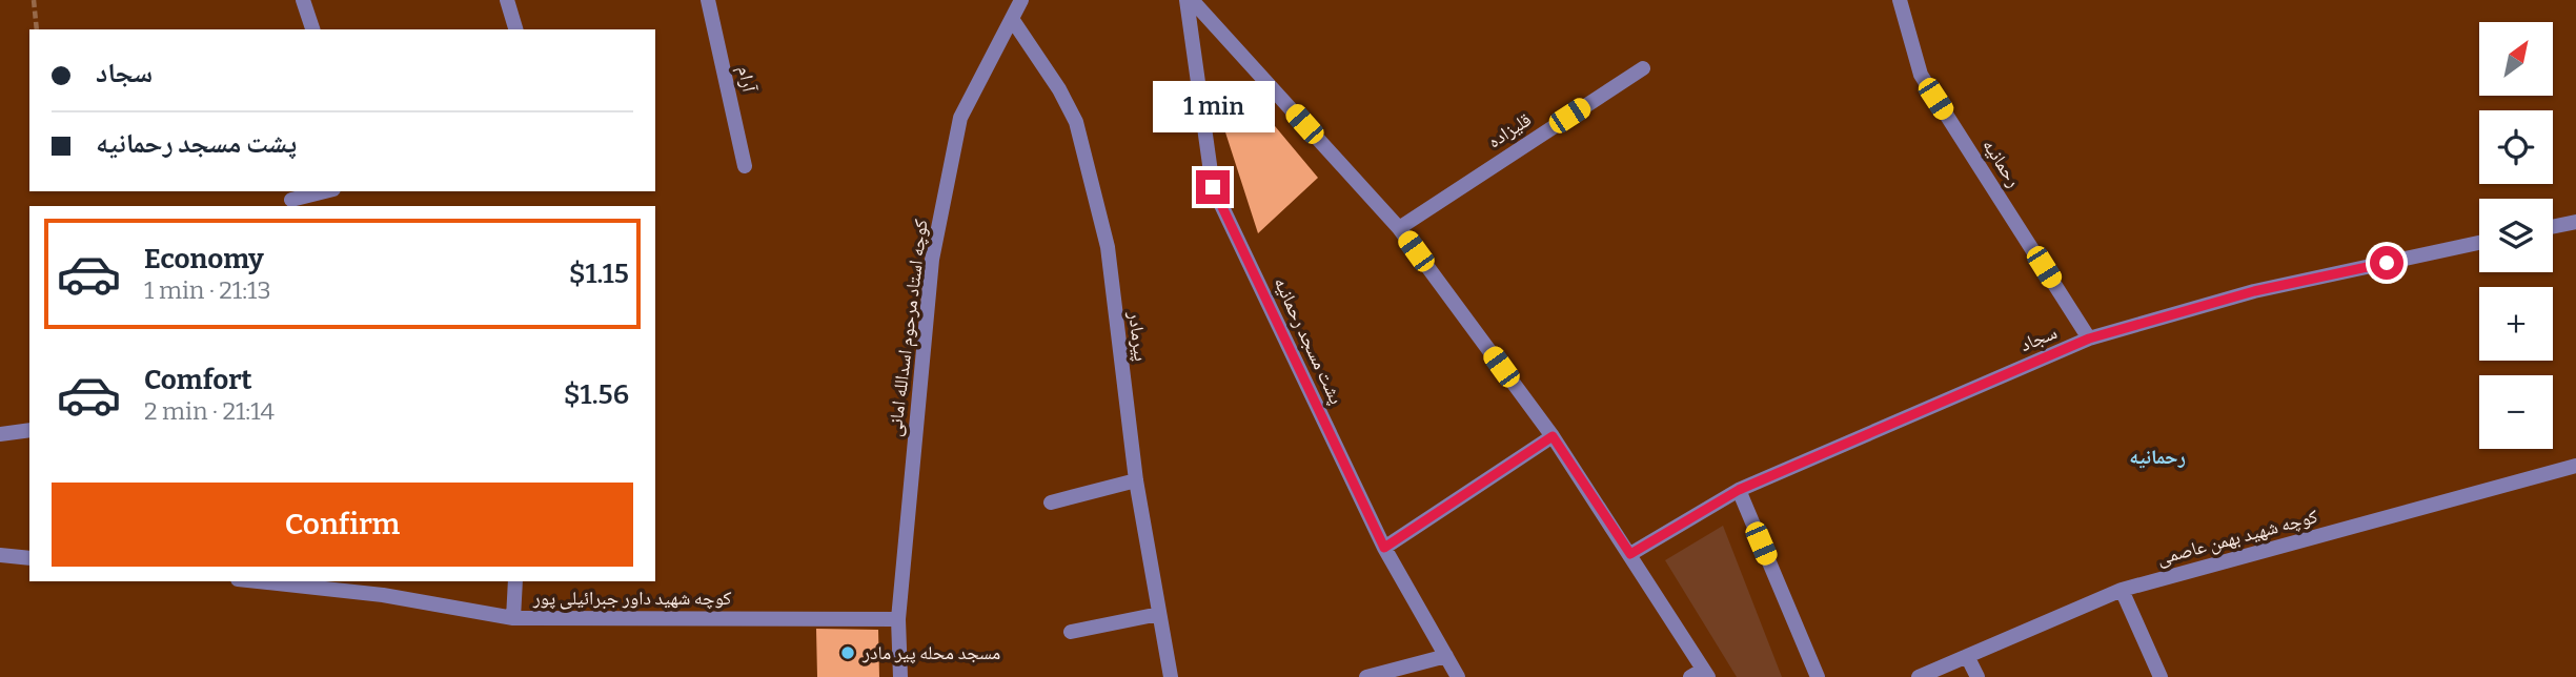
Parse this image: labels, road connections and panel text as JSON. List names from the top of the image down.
{
  "streets": {
    "street": [
      "آرام",
      "قلیزاده",
      "رحمانیه",
      "کوچه استاد مرحوم اسدالله امانی",
      "پیرمادر",
      "سجاد",
      "پشت مسجد رحمانیه",
      "کوچه شهید بهمن عاصمی",
      "کوچه شهید داور جبرائیلی پور"
    ]
  },
  "crossings": [
    ["رحمانیه", "سجاد"],
    ["کوچه استاد مرحوم اسدالله امانی", "پیرمادر"],
    ["کوچه استاد مرحوم اسدالله امانی", "کوچه شهید داور جبرائیلی پور"]
  ],
  "districts": ["رحمانیه"],
  "places": ["مسجد محله پیر مادر"],
  "north": "top right",
  "page": {
    "map_buttons": ["+", "−"],
    "banner": ["سجاد", "پشت مسجد رحمانیه"],
    "bubble": "1 min",
    "list": [
      {
        "name": "Economy",
        "note": "1 min · 21:13",
        "value": "$1.15"
      },
      {
        "name": "Comfort",
        "note": "2 min · 21:14",
        "value": "$1.56"
      }
    ],
    "buttons": "Confirm"
  }
}
